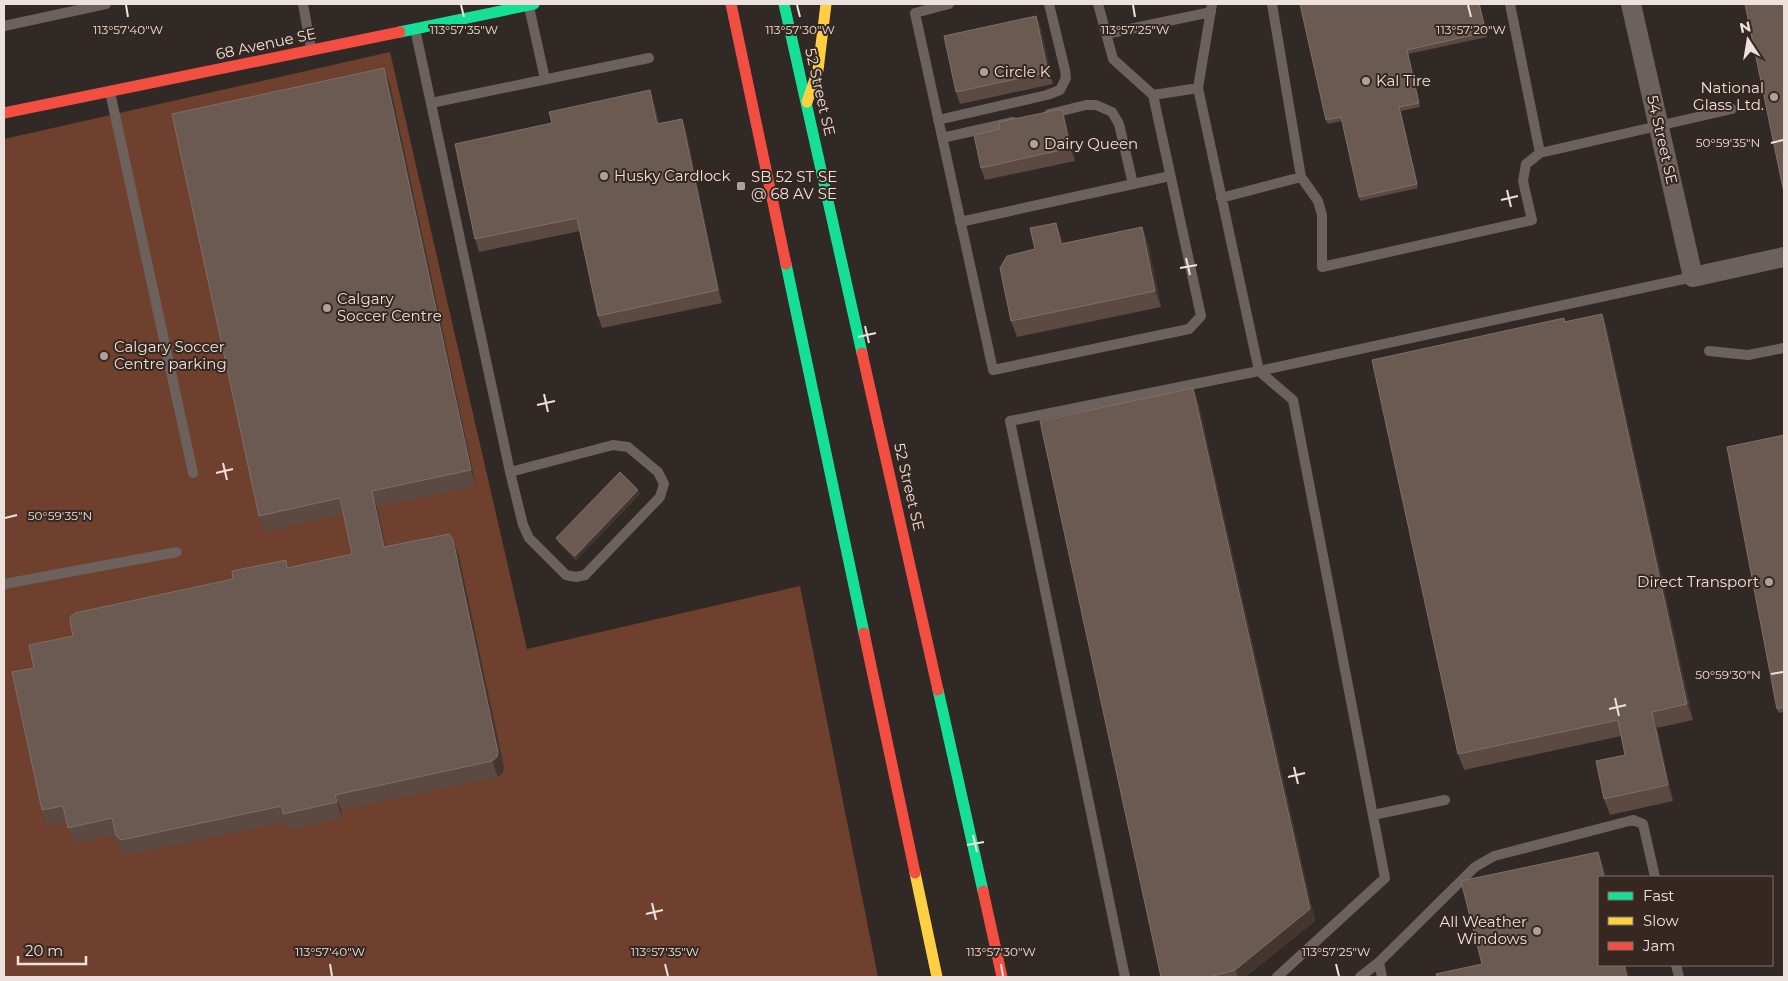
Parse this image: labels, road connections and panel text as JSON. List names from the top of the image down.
{
  "streets": {
    "main road": ["68 Avenue SE", "52 Street SE"],
    "street": ["54 Street SE"]
  },
  "places": {
    "other": [
      "Circle K",
      "Kal Tire",
      "National Glass Ltd.",
      "Dairy Queen",
      "Husky Cardlock",
      "Calgary Soccer Centre",
      "Calgary Soccer Centre parking",
      "Direct Transport",
      "All Weather Windows"
    ],
    "transit": ["SB 52 ST SE @ 68 AV SE"]
  },
  "legend": ["Fast", "Slow", "Jam"],
  "scale_bar": "20 m",
  "north": "top",
  "coordinates": [
    "113°57'40\"W",
    "113°57'35\"W",
    "113°57'30\"W",
    "113°57'25\"W",
    "113°57'20\"W",
    "50°59'35\"N",
    "50°59'30\"N"
  ]
}
